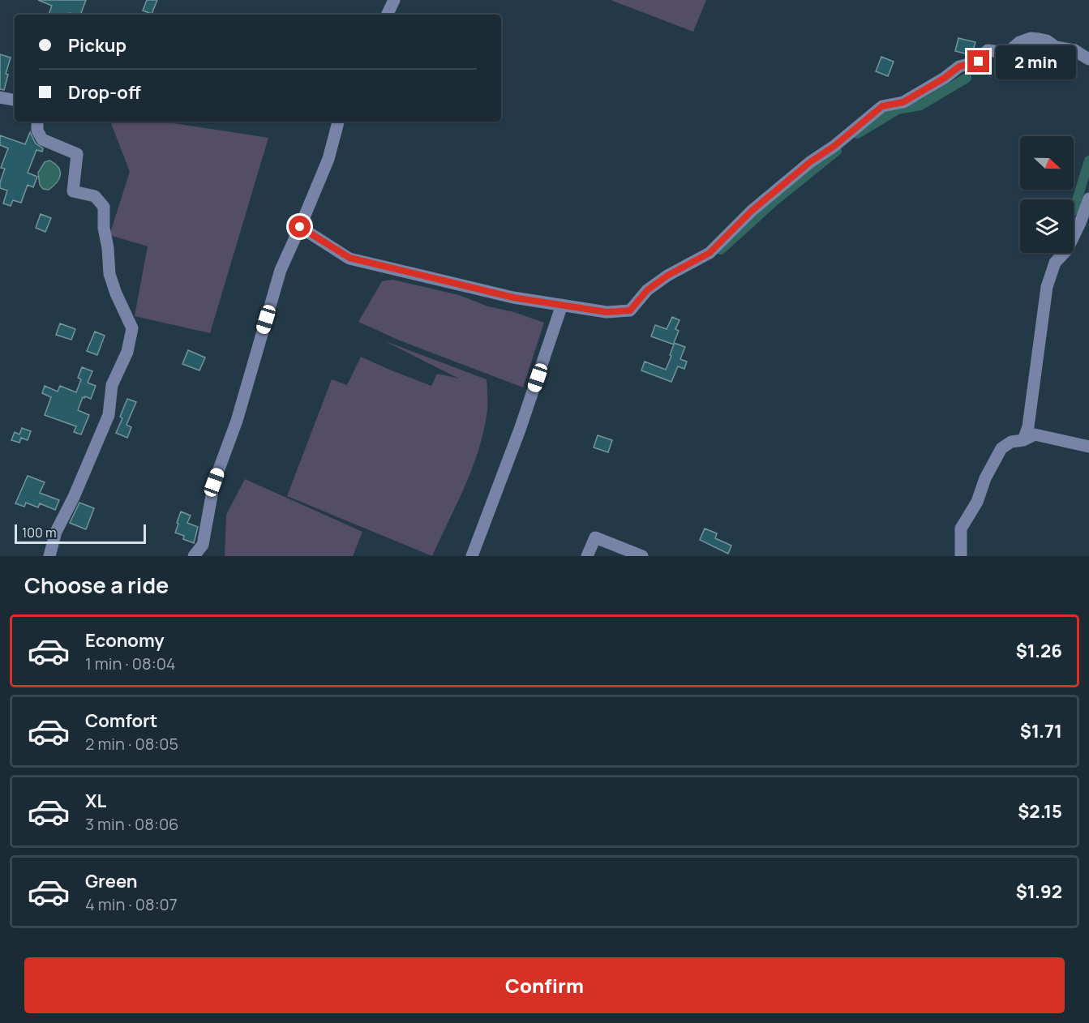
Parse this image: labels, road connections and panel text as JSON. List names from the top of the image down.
{
  "scale_bar": "100 m",
  "north": "right",
  "page": {
    "banner": ["Pickup", "Drop-off"],
    "bubble": "2 min",
    "scale": "100 m",
    "heading": "Choose a ride",
    "list": [
      {
        "name": "Economy",
        "note": "1 min · 08:04",
        "value": "$1.26"
      },
      {
        "name": "Comfort",
        "note": "2 min · 08:05",
        "value": "$1.71"
      },
      {
        "name": "XL",
        "note": "3 min · 08:06",
        "value": "$2.15"
      },
      {
        "name": "Green",
        "note": "4 min · 08:07",
        "value": "$1.92"
      }
    ],
    "buttons": "Confirm"
  }
}
